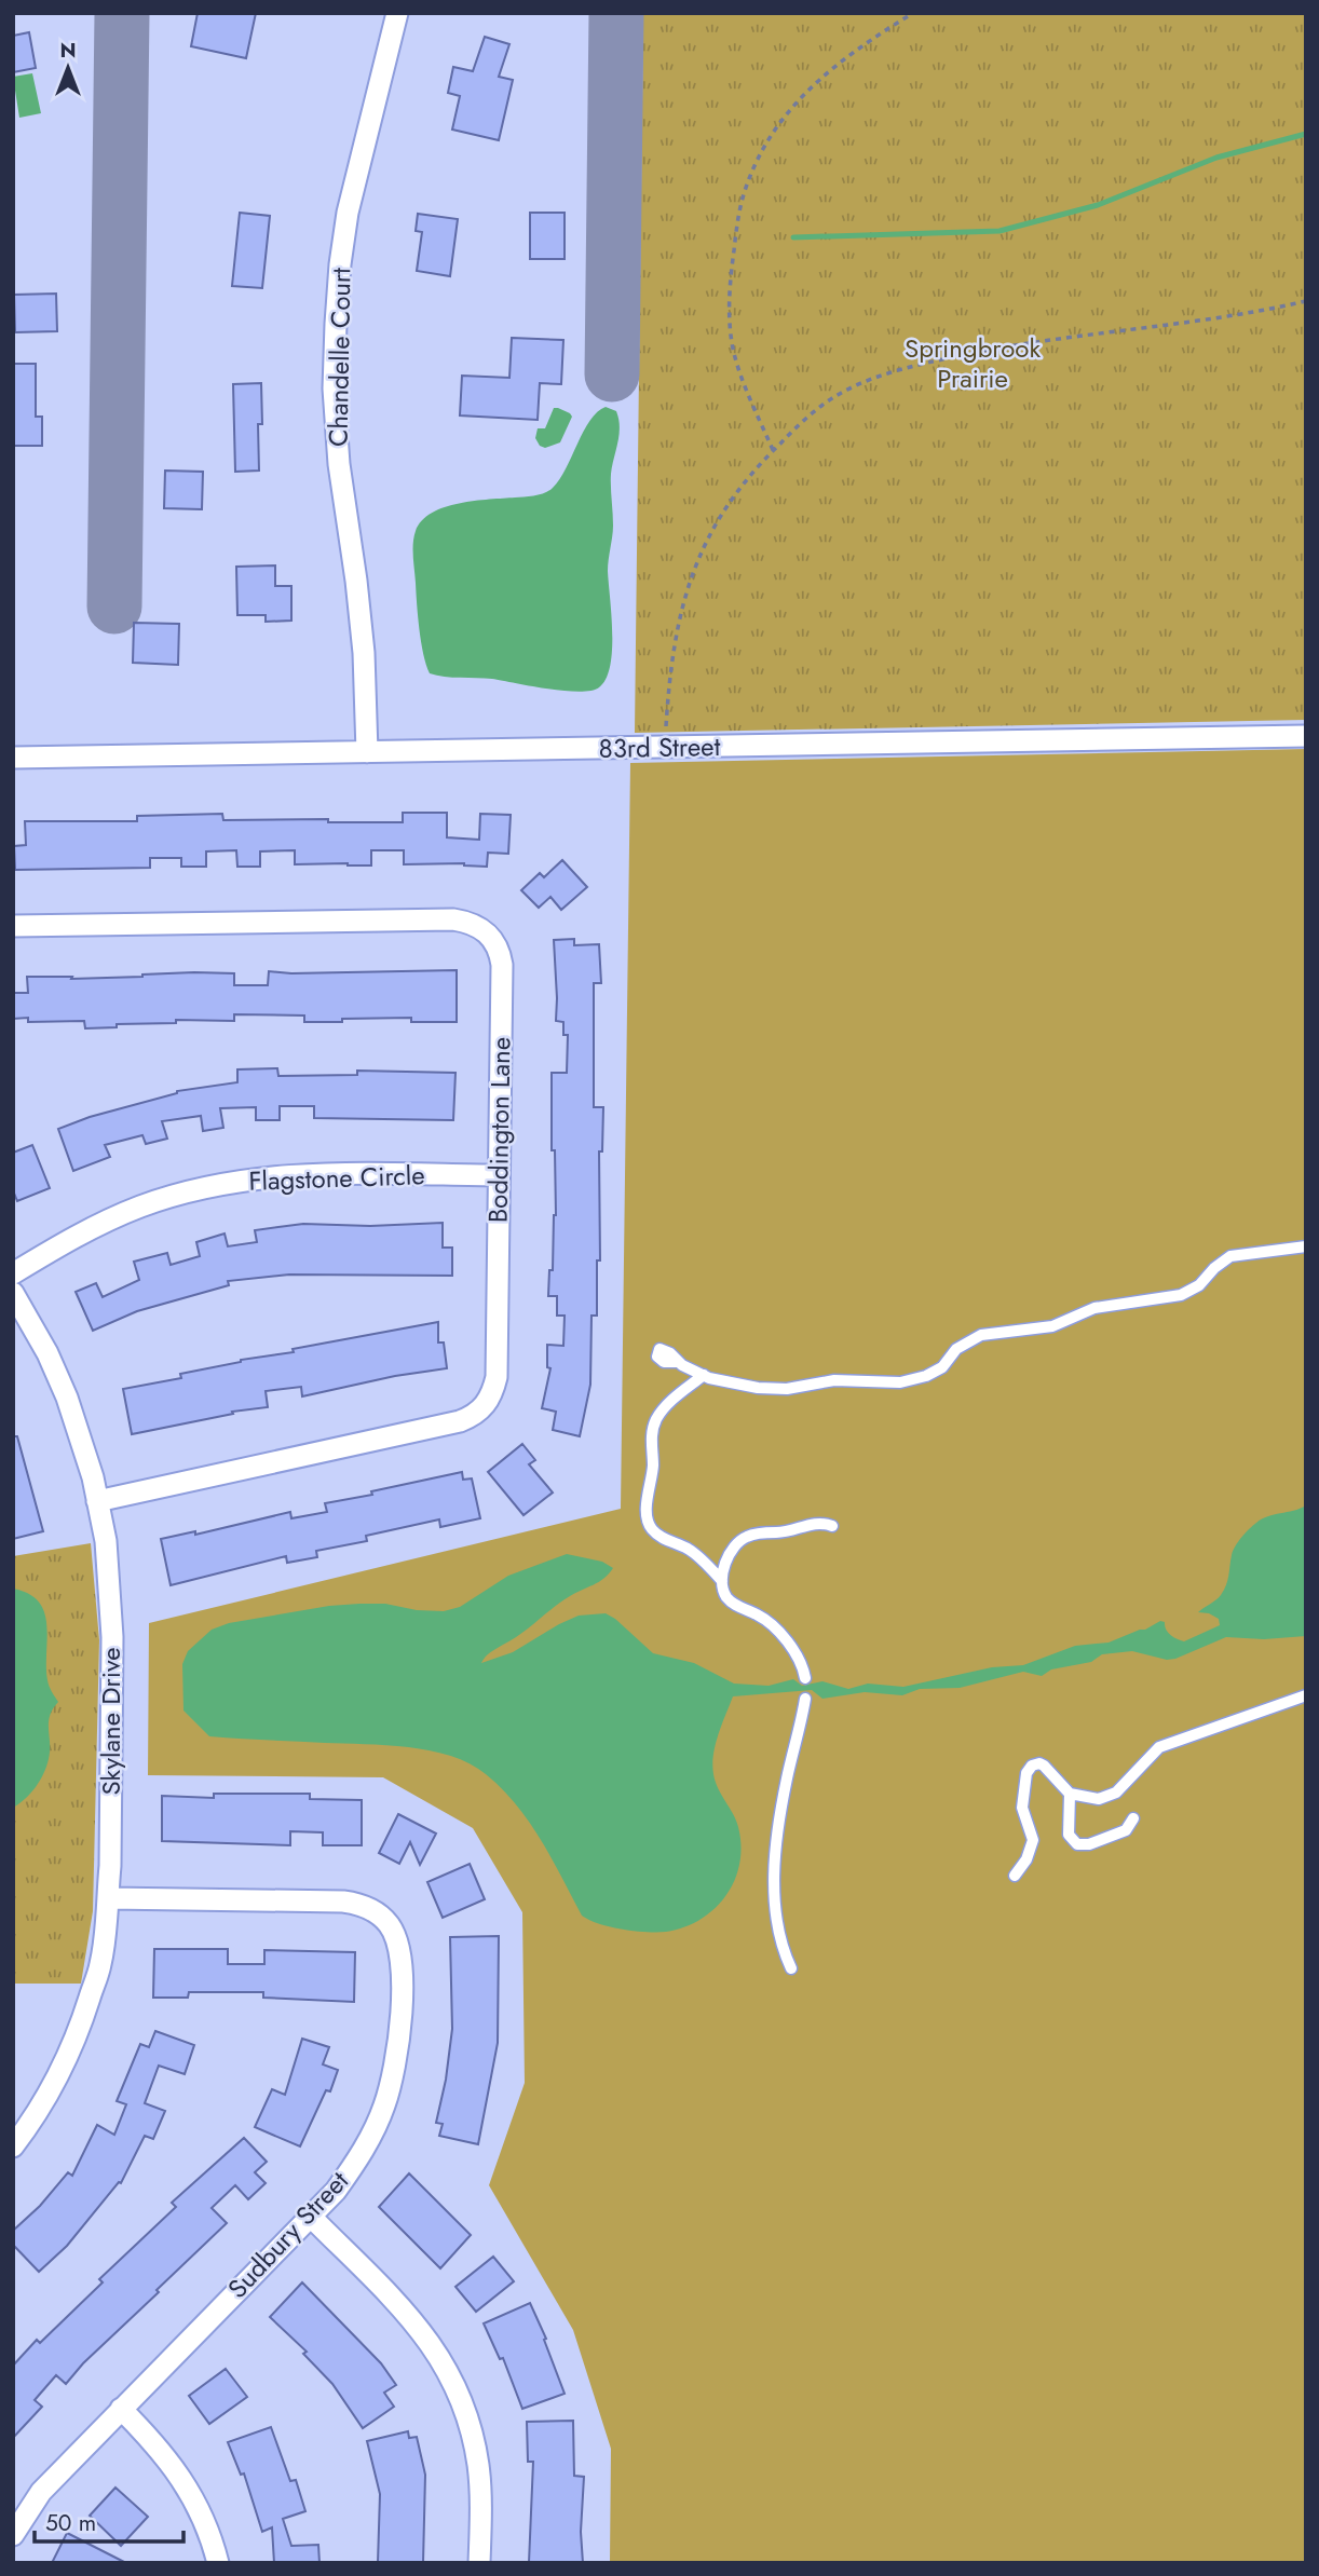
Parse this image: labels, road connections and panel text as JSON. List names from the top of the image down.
{
  "streets": {
    "street": [
      "Chandelle Court",
      "83rd Street",
      "Boddington Lane",
      "Flagstone Circle",
      "Skylane Drive",
      "Sudbury Street"
    ]
  },
  "crossings": [
    ["Chandelle Court", "83rd Street"],
    ["Boddington Lane", "Flagstone Circle"],
    ["Boddington Lane", "Skylane Drive"],
    ["Skylane Drive", "Sudbury Street"]
  ],
  "parks": ["Springbrook Prairie"],
  "scale_bar": "50 m",
  "north": "top"
}
